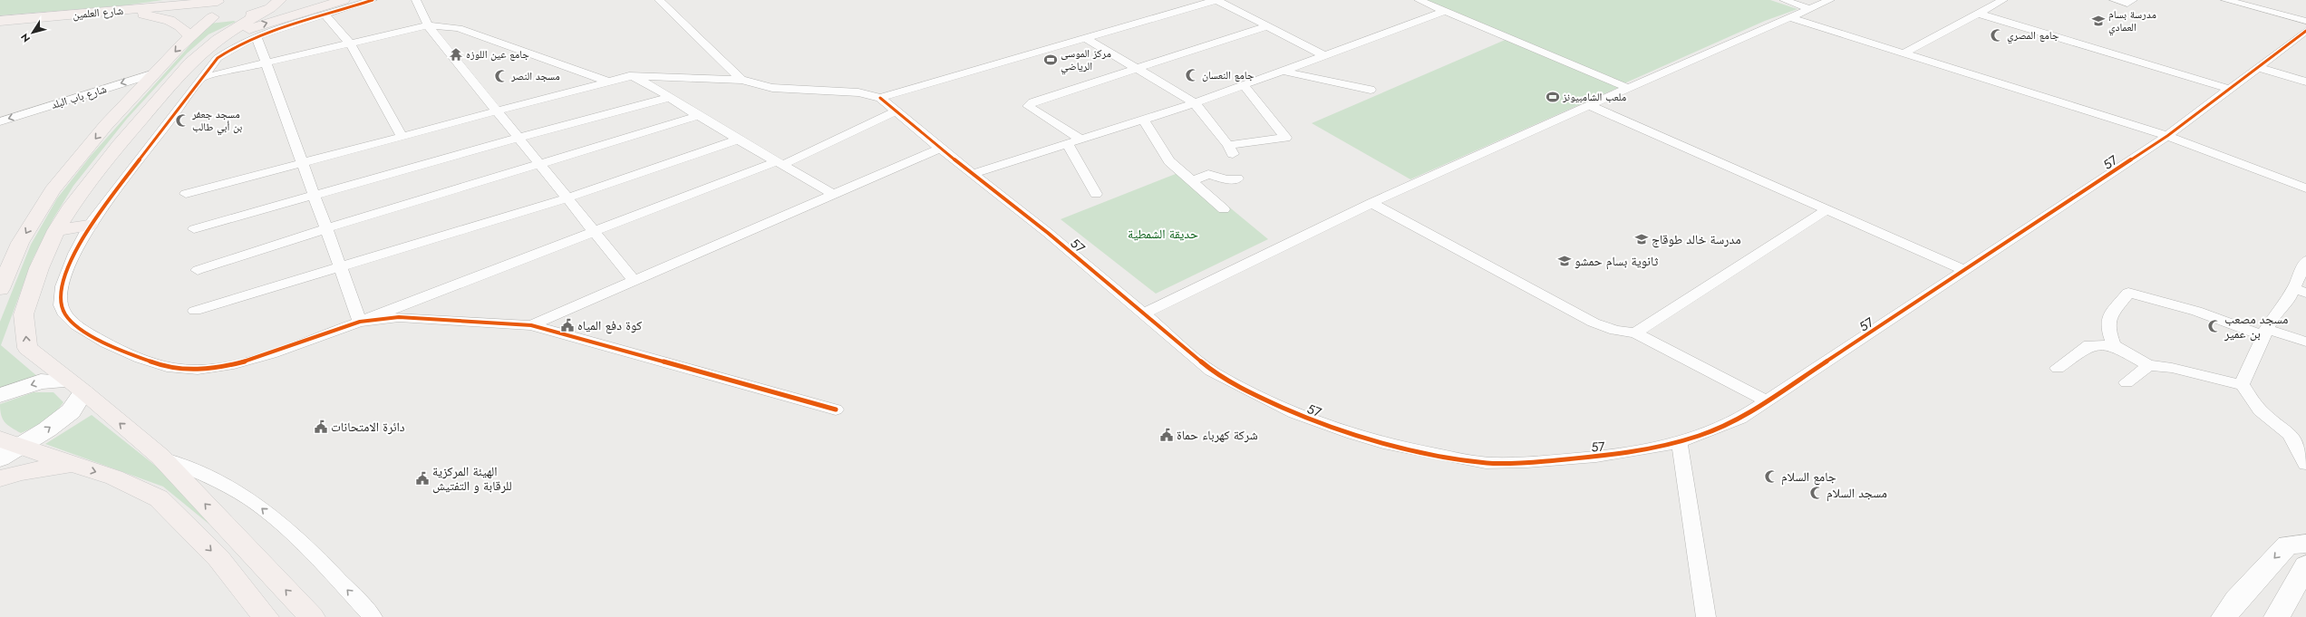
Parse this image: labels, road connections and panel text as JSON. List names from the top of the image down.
{
  "streets": {
    "main road": ["شارع العلمين"],
    "street": ["شارع باب البلد", "57"]
  },
  "one_way": ["شارع باب البلد"],
  "parks": ["حديقة الشمطية"],
  "places": {
    "school or university": ["مدرسة بسام العمادي", "مدرسة خالد طوقاج", "ثانوية بسام حمشو"],
    "mosque": [
      "جامع المصري",
      "جامع النعسان",
      "مسجد النصر",
      "مسجد جعفر بن أبي طالب",
      "مسجد مصعب بن عمير",
      "جامع السلام",
      "مسجد السلام"
    ],
    "temple": ["جامع عين اللوزه"],
    "sports": ["مركز الموسى الرياضي", "ملعب الشامبيونز"],
    "public building": [
      "كوة دفع المياه",
      "دائرة الامتحانات",
      "شركة كهرباء حماة",
      "الهيئة المركزية للرقابة و التفتيش"
    ]
  },
  "north": "bottom left"
}
